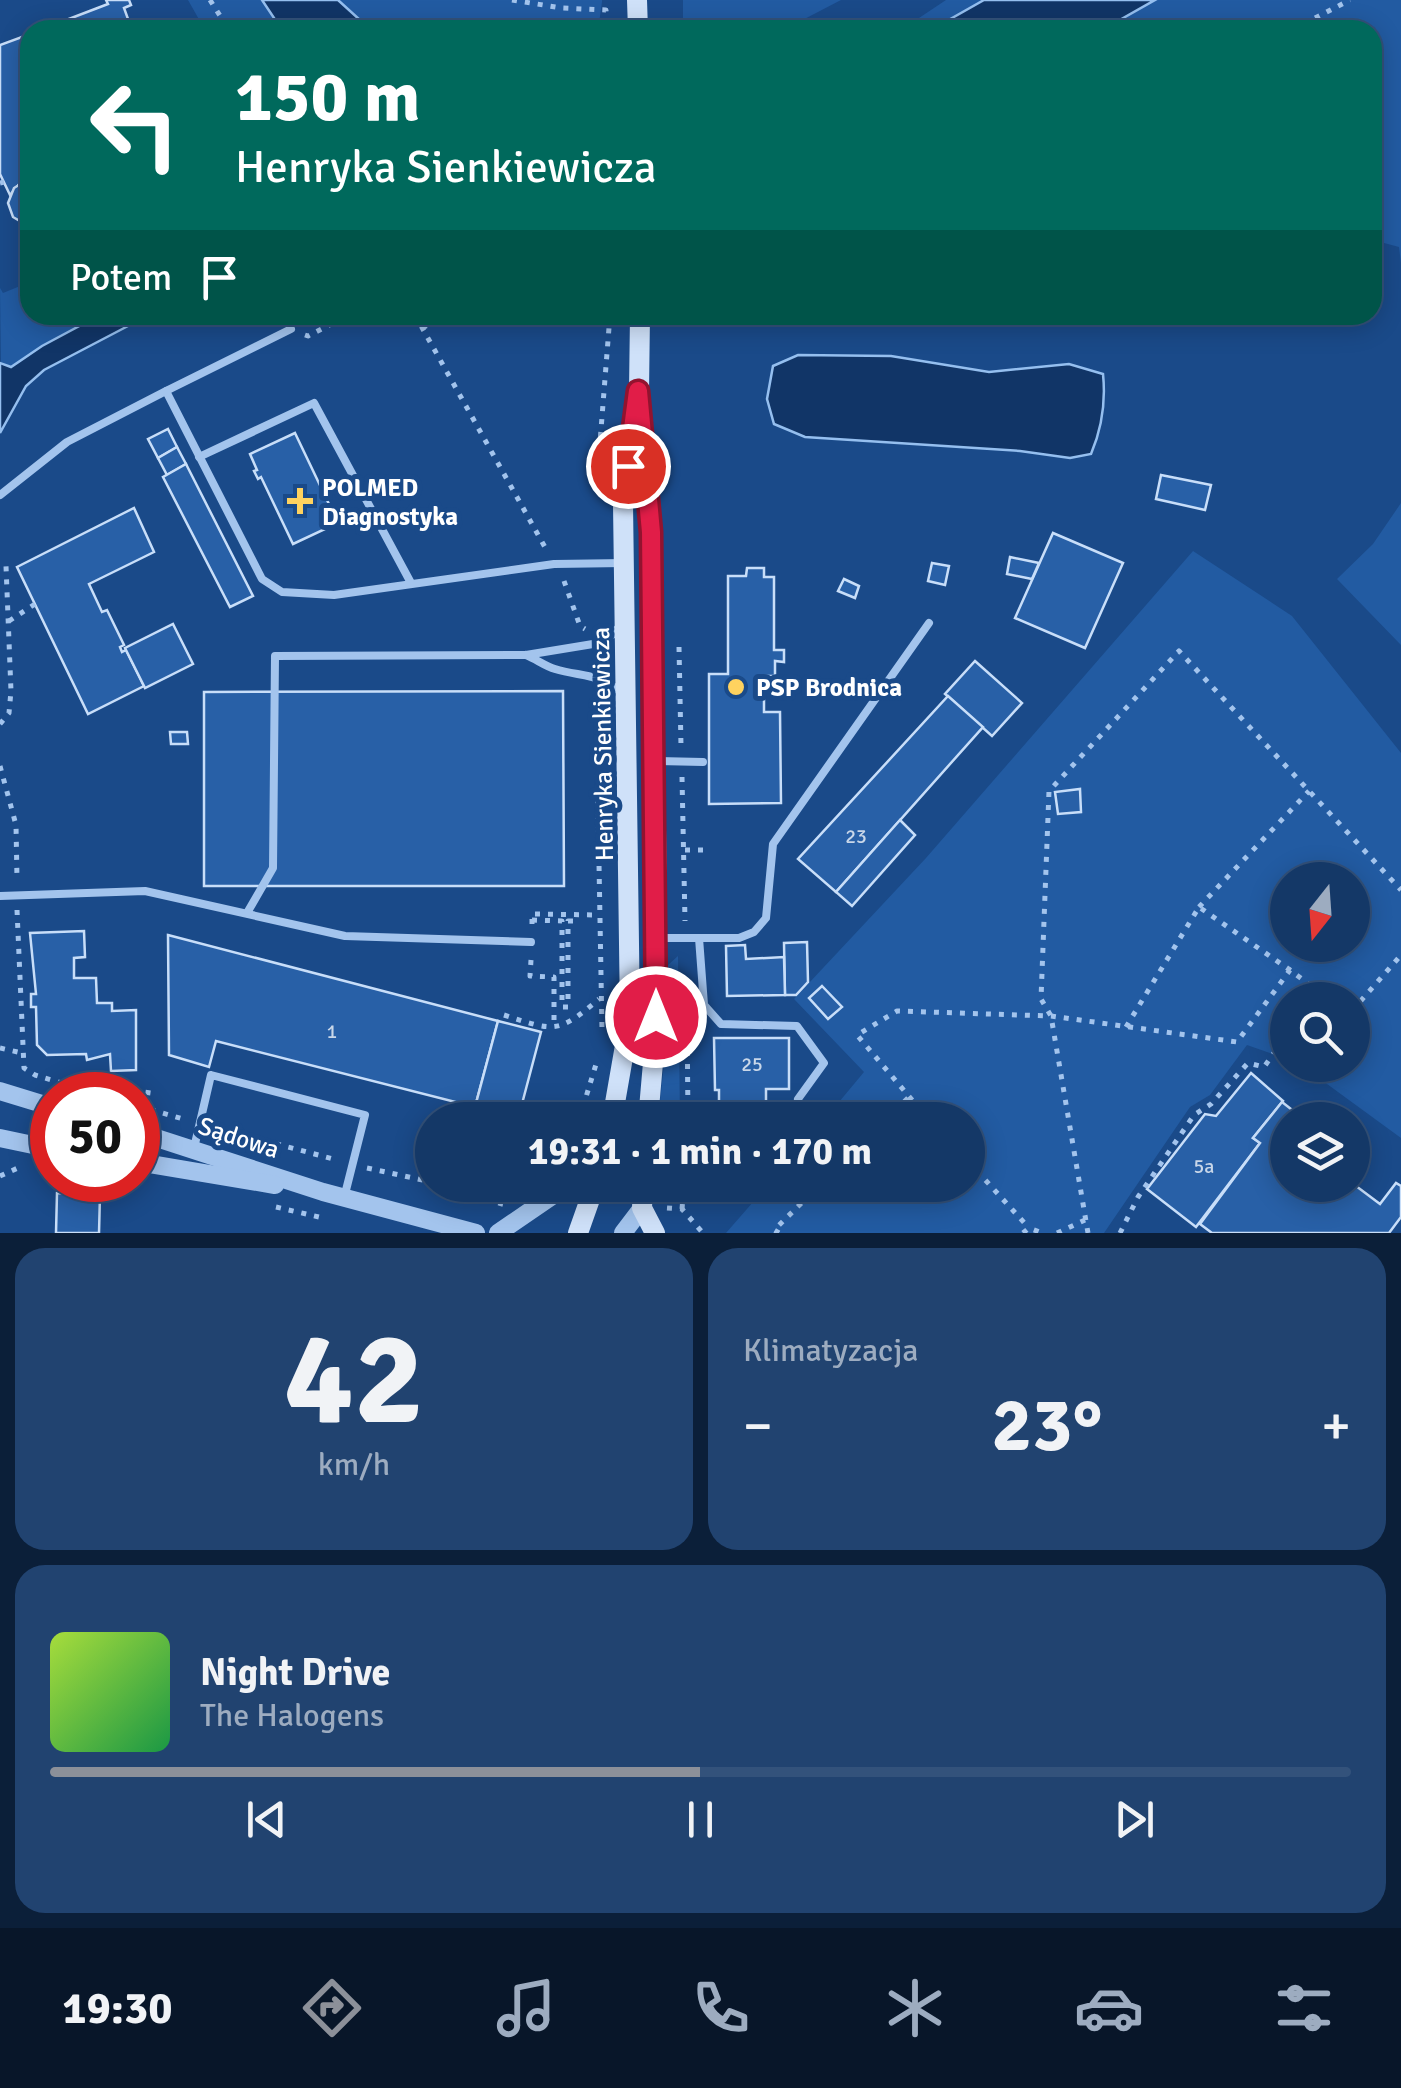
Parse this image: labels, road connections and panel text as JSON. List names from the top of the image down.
{
  "streets": {
    "main road": ["Henryka Sienkiewicza"],
    "street": ["Sądowa"]
  },
  "places": {
    "health": ["POLMED Diagnostyka"],
    "other": ["PSP Brodnica"]
  },
  "house_numbers": [
    "23",
    "1",
    "25",
    "5a"
  ],
  "north": "bottom",
  "page": {
    "turn": ["150 m", "Henryka Sienkiewicza"],
    "then": "Potem",
    "limit": "50",
    "trip": "19:31 · 1 min · 170 m",
    "tile": [
      ["42", "km/h"],
      "Klimatyzacja"
    ],
    "heat": ["−", "23°", "+"],
    "song": ["Night Drive", "The Halogens"],
    "tabs": "19:30"
  }
}
